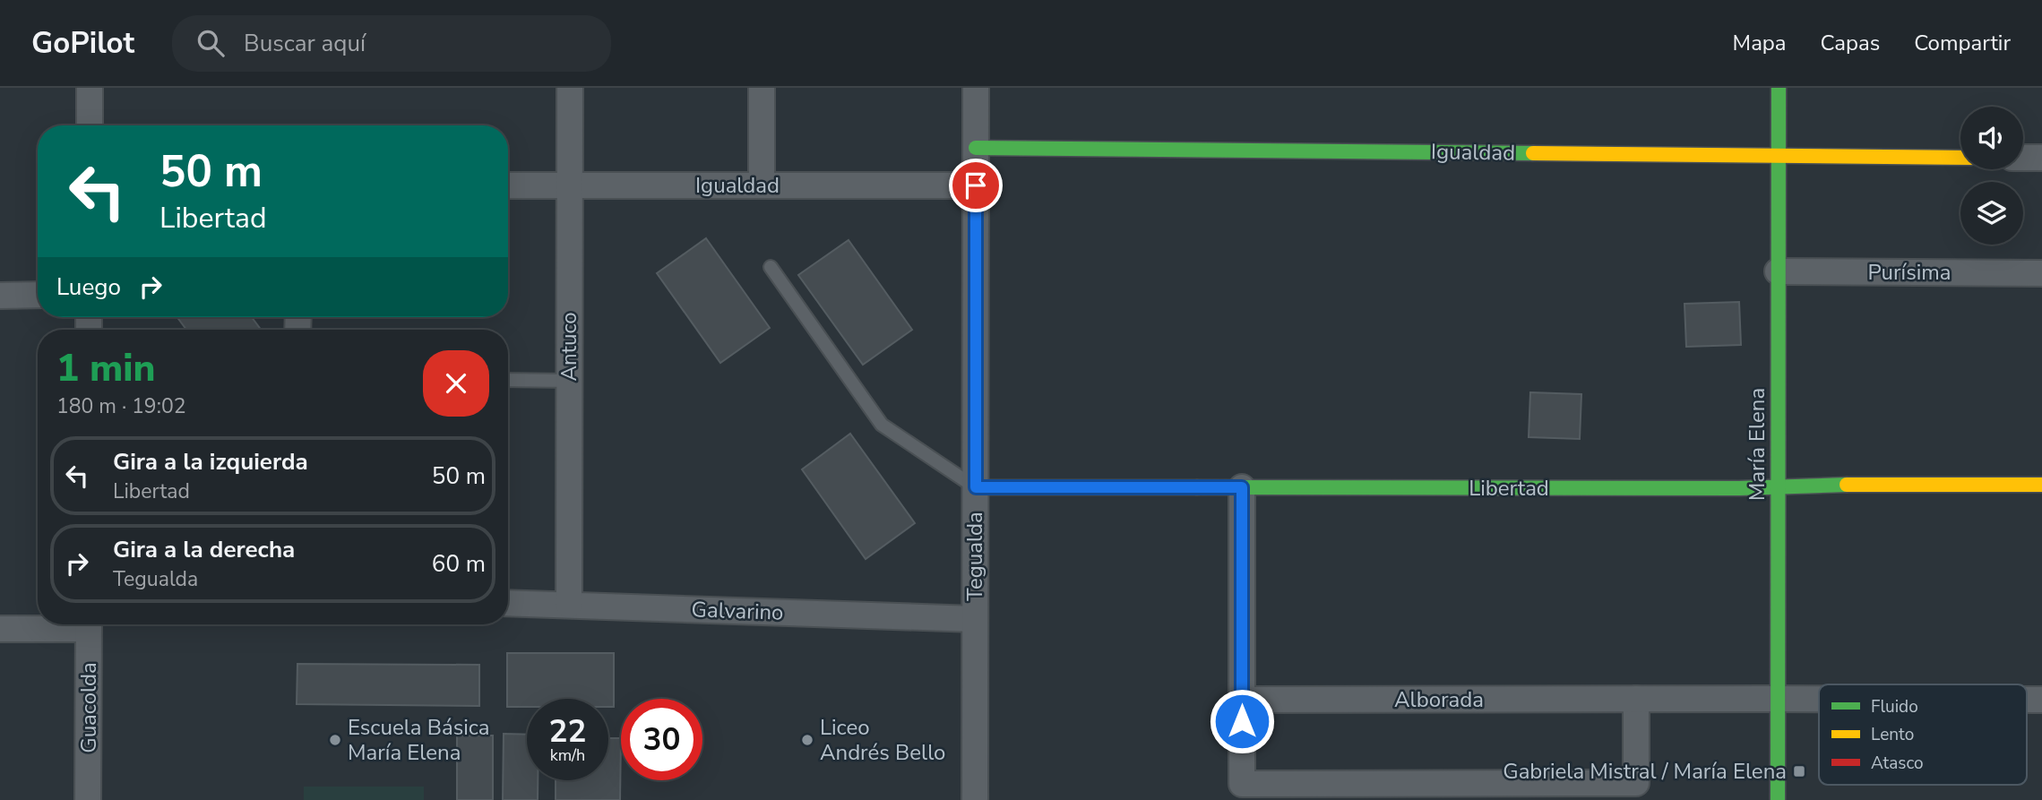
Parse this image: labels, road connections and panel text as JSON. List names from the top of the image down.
{
  "streets": {
    "street": [
      "Igualdad",
      "Purísima",
      "Antuco",
      "María Elena",
      "Libertad",
      "Tegualda",
      "Galvarino",
      "Alborada",
      "Guacolda"
    ]
  },
  "crossings": [
    ["Igualdad", "Antuco"],
    ["Igualdad", "María Elena"],
    ["Igualdad", "Tegualda"],
    ["Purísima", "María Elena"],
    ["Antuco", "Galvarino"],
    ["María Elena", "Libertad"],
    ["María Elena", "Alborada"],
    ["Libertad", "Tegualda"],
    ["Tegualda", "Galvarino"]
  ],
  "places": {
    "other": ["Escuela Básica María Elena", "Liceo Andrés Bello"],
    "transit": ["Gabriela Mistral / María Elena"]
  },
  "legend": ["Fluido", "Lento", "Atasco"],
  "page": {
    "header": "GoPilot",
    "search": "Buscar aquí",
    "nav": ["Mapa", "Capas", "Compartir"],
    "turn": ["50 m", "Libertad"],
    "then": "Luego",
    "heading": ["1 min", "180 m · 19:02"],
    "list": [
      {
        "name": "Gira a la izquierda",
        "note": "Libertad",
        "value": "50 m"
      },
      {
        "name": "Gira a la derecha",
        "note": "Tegualda",
        "value": "60 m"
      }
    ],
    "speed": "22 km/h",
    "limit": "30"
  }
}
